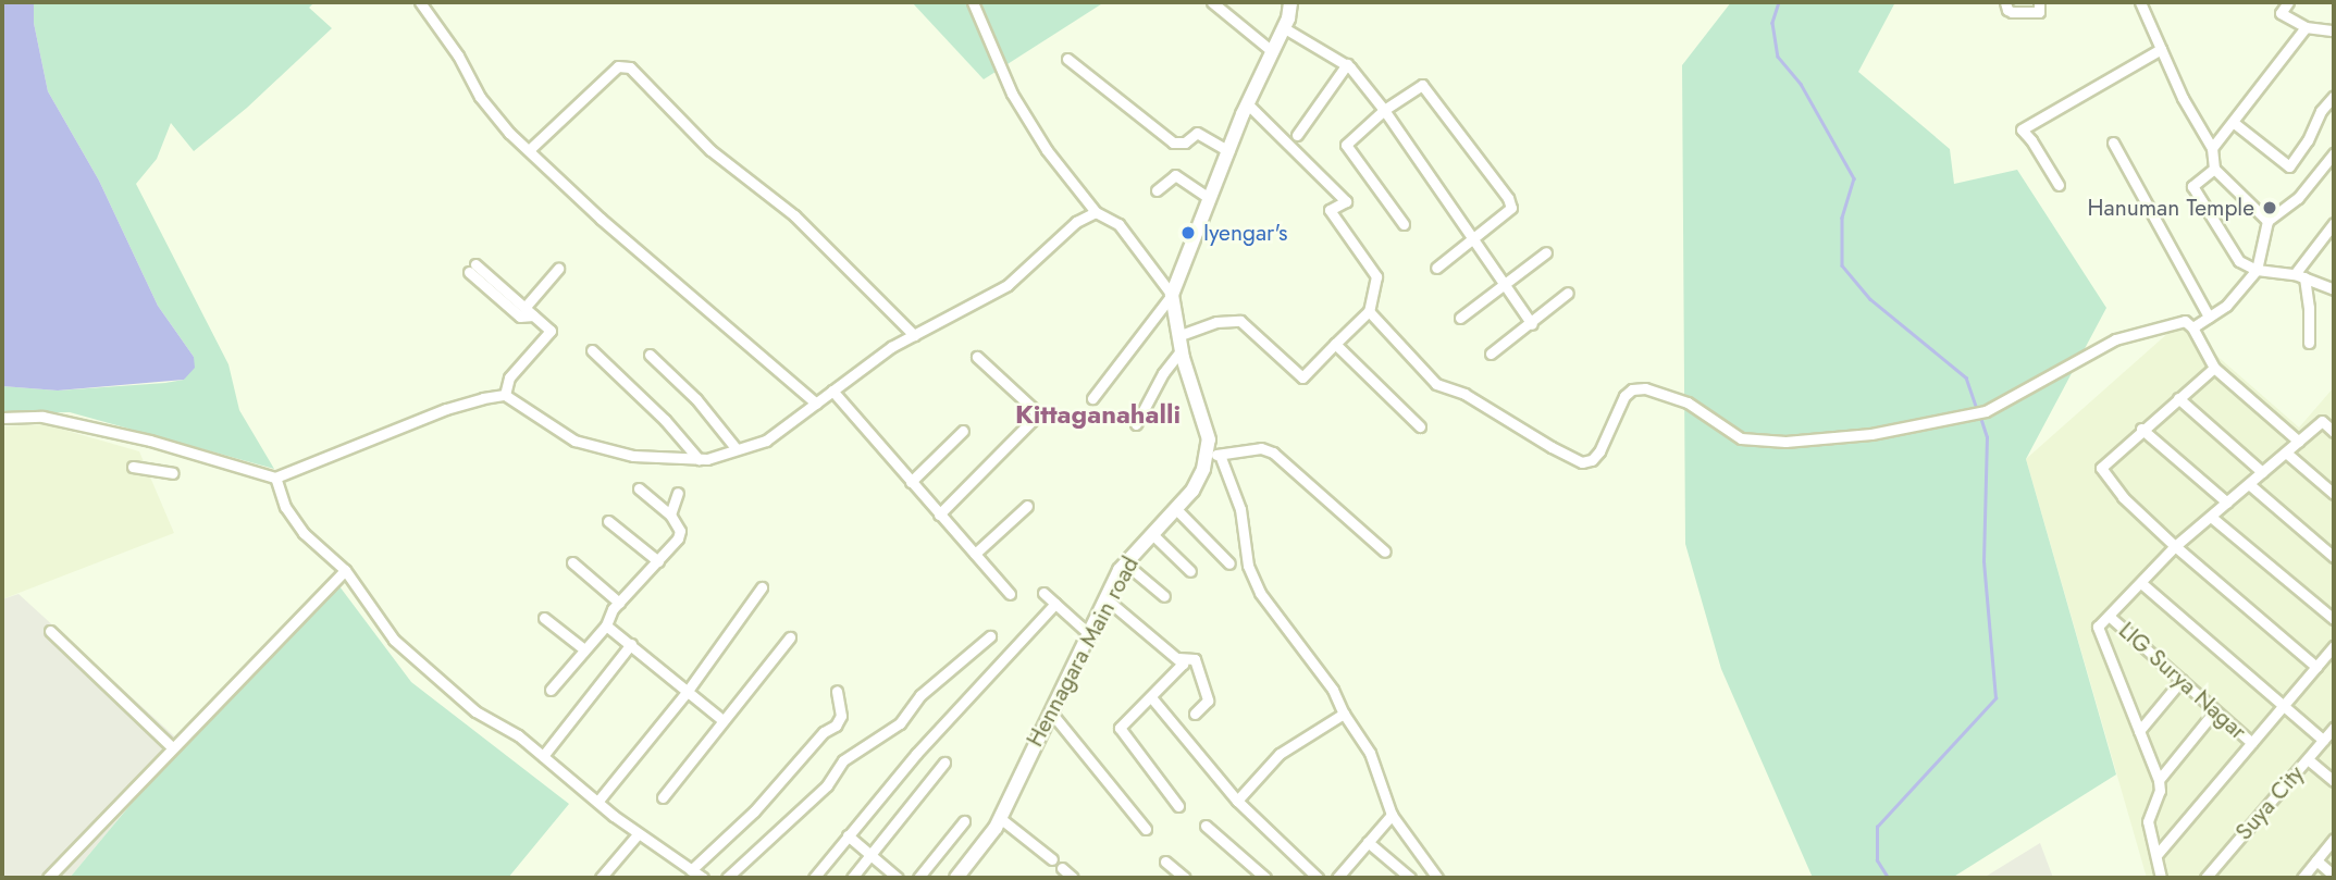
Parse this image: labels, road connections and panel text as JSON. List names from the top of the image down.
{
  "streets": {
    "street": ["Hennagara Main road", "LIG Surya Nagar", "Suya City"]
  },
  "districts": ["Kittaganahalli"],
  "places": ["Hanuman Temple", "Iyengar's"]
}
